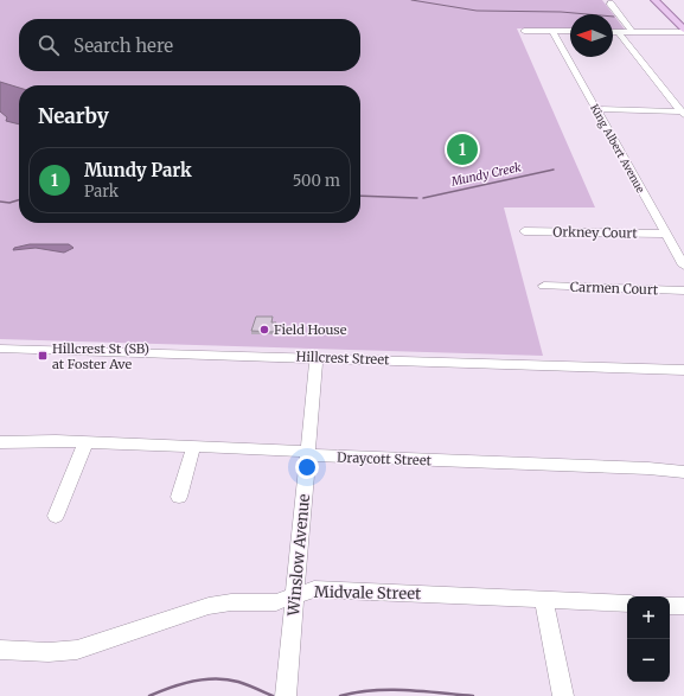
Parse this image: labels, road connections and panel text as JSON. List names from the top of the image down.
{
  "streets": {
    "street": [
      "King Albert Avenue",
      "Orkney Court",
      "Carmen Court",
      "Hillcrest Street",
      "Draycott Street",
      "Winslow Avenue",
      "Midvale Street"
    ]
  },
  "crossings": [
    ["King Albert Avenue", "Orkney Court"],
    ["Hillcrest Street", "Winslow Avenue"],
    ["Draycott Street", "Winslow Avenue"],
    ["Winslow Avenue", "Midvale Street"]
  ],
  "water": ["Mundy Creek"],
  "places": {
    "other": ["Field House"],
    "transit": ["Hillcrest St (SB) at Foster Ave"]
  },
  "north": "left",
  "page": {
    "search": "Search here",
    "heading": "Nearby",
    "pins": "1",
    "list": [
      {
        "mark": "1",
        "name": "Mundy Park",
        "note": "Park",
        "value": "500 m"
      }
    ],
    "map_buttons": ["+", "−"]
  }
}
